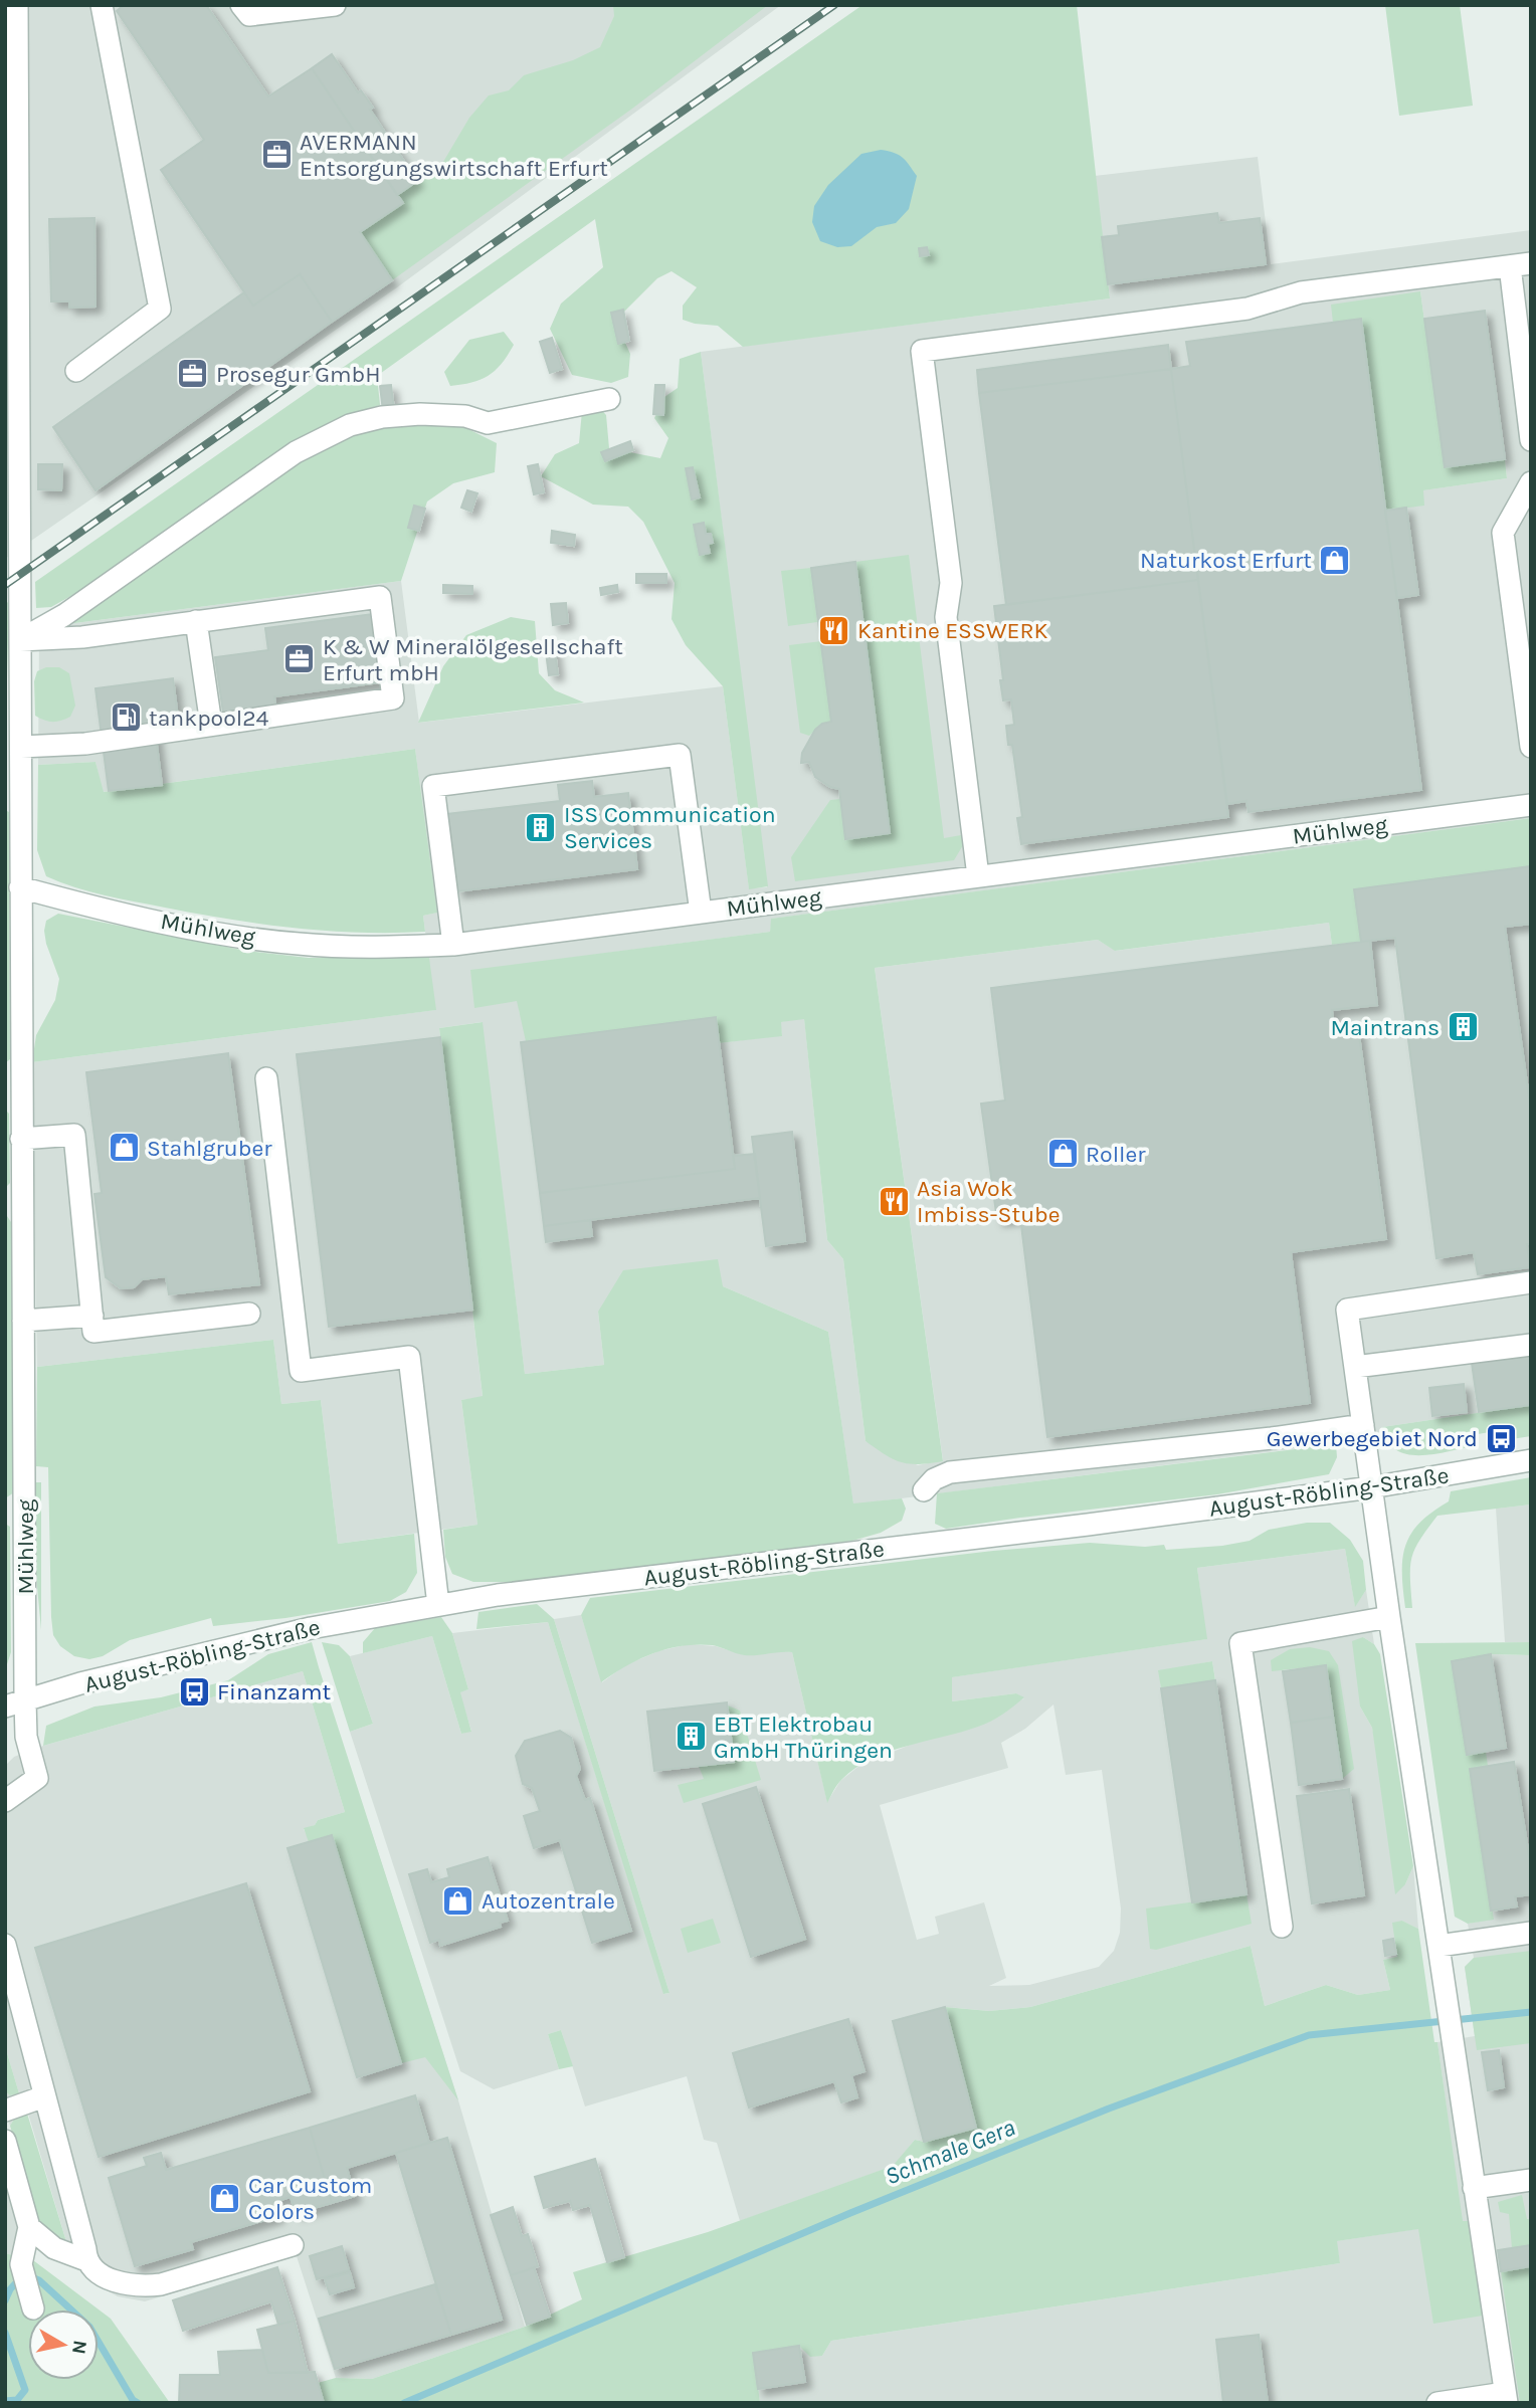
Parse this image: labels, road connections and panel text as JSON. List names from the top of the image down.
{
  "streets": {
    "street": ["Mühlweg", "August-Röbling-Straße"]
  },
  "crossings": [
    ["Mühlweg", "August-Röbling-Straße"]
  ],
  "water": ["Schmale Gera"],
  "places": {
    "office": ["AVERMANN Entsorgungswirtschaft Erfurt", "Prosegur GmbH", "K & W Mineralölgesellschaft Erfurt mbH"],
    "shop": [
      "Naturkost Erfurt",
      "Stahlgruber",
      "Roller",
      "Autozentrale",
      "Car Custom Colors"
    ],
    "restaurant": ["Kantine ESSWERK", "Asia Wok Imbiss-Stube"],
    "fuel station": ["tankpool24"],
    "building": ["ISS Communication Services", "Maintrans", "EBT Elektrobau GmbH Thüringen"],
    "bus stop": ["Gewerbegebiet Nord", "Finanzamt"]
  },
  "north": "right"
}
